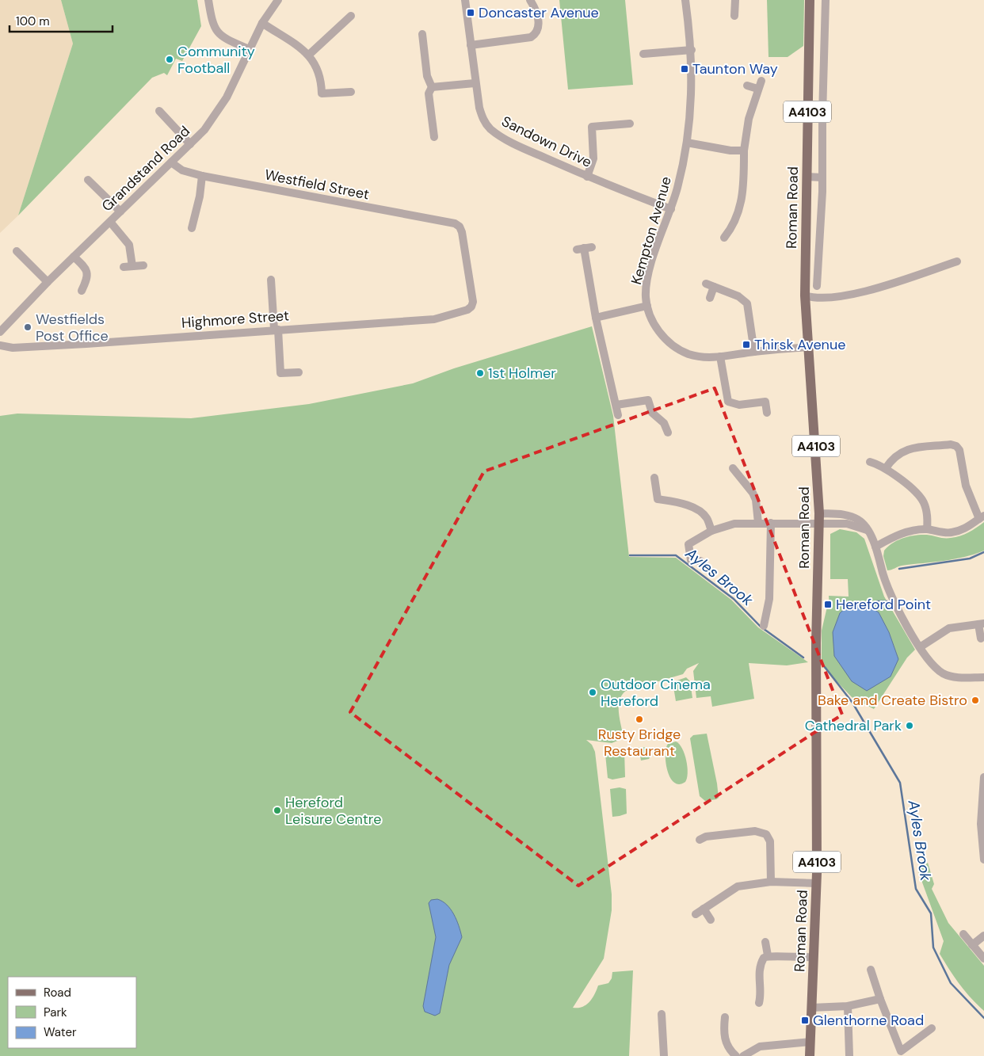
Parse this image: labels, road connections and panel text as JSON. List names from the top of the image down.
{
  "streets": {
    "main road": ["A4103", "Roman Road"],
    "street": [
      "Sandown Drive",
      "Grandstand Road",
      "Westfield Street",
      "Kempton Avenue",
      "Highmore Street"
    ]
  },
  "crossings": [
    ["Sandown Drive", "Kempton Avenue"],
    ["Grandstand Road", "Westfield Street"],
    ["Westfield Street", "Highmore Street"],
    ["Roman Road", "Kempton Avenue"]
  ],
  "water": ["Ayles Brook"],
  "places": {
    "transit": [
      "Doncaster Avenue",
      "Taunton Way",
      "Thirsk Avenue",
      "Hereford Point",
      "Glenthorne Road"
    ],
    "other": [
      "Community Football",
      "Westfields Post Office",
      "1st Holmer",
      "Outdoor Cinema Hereford",
      "Bake and Create Bistro",
      "Rusty Bridge Restaurant",
      "Cathedral Park",
      "Hereford Leisure Centre"
    ]
  },
  "legend": ["Road", "Park", "Water"],
  "scale_bar": "100 m"
}
